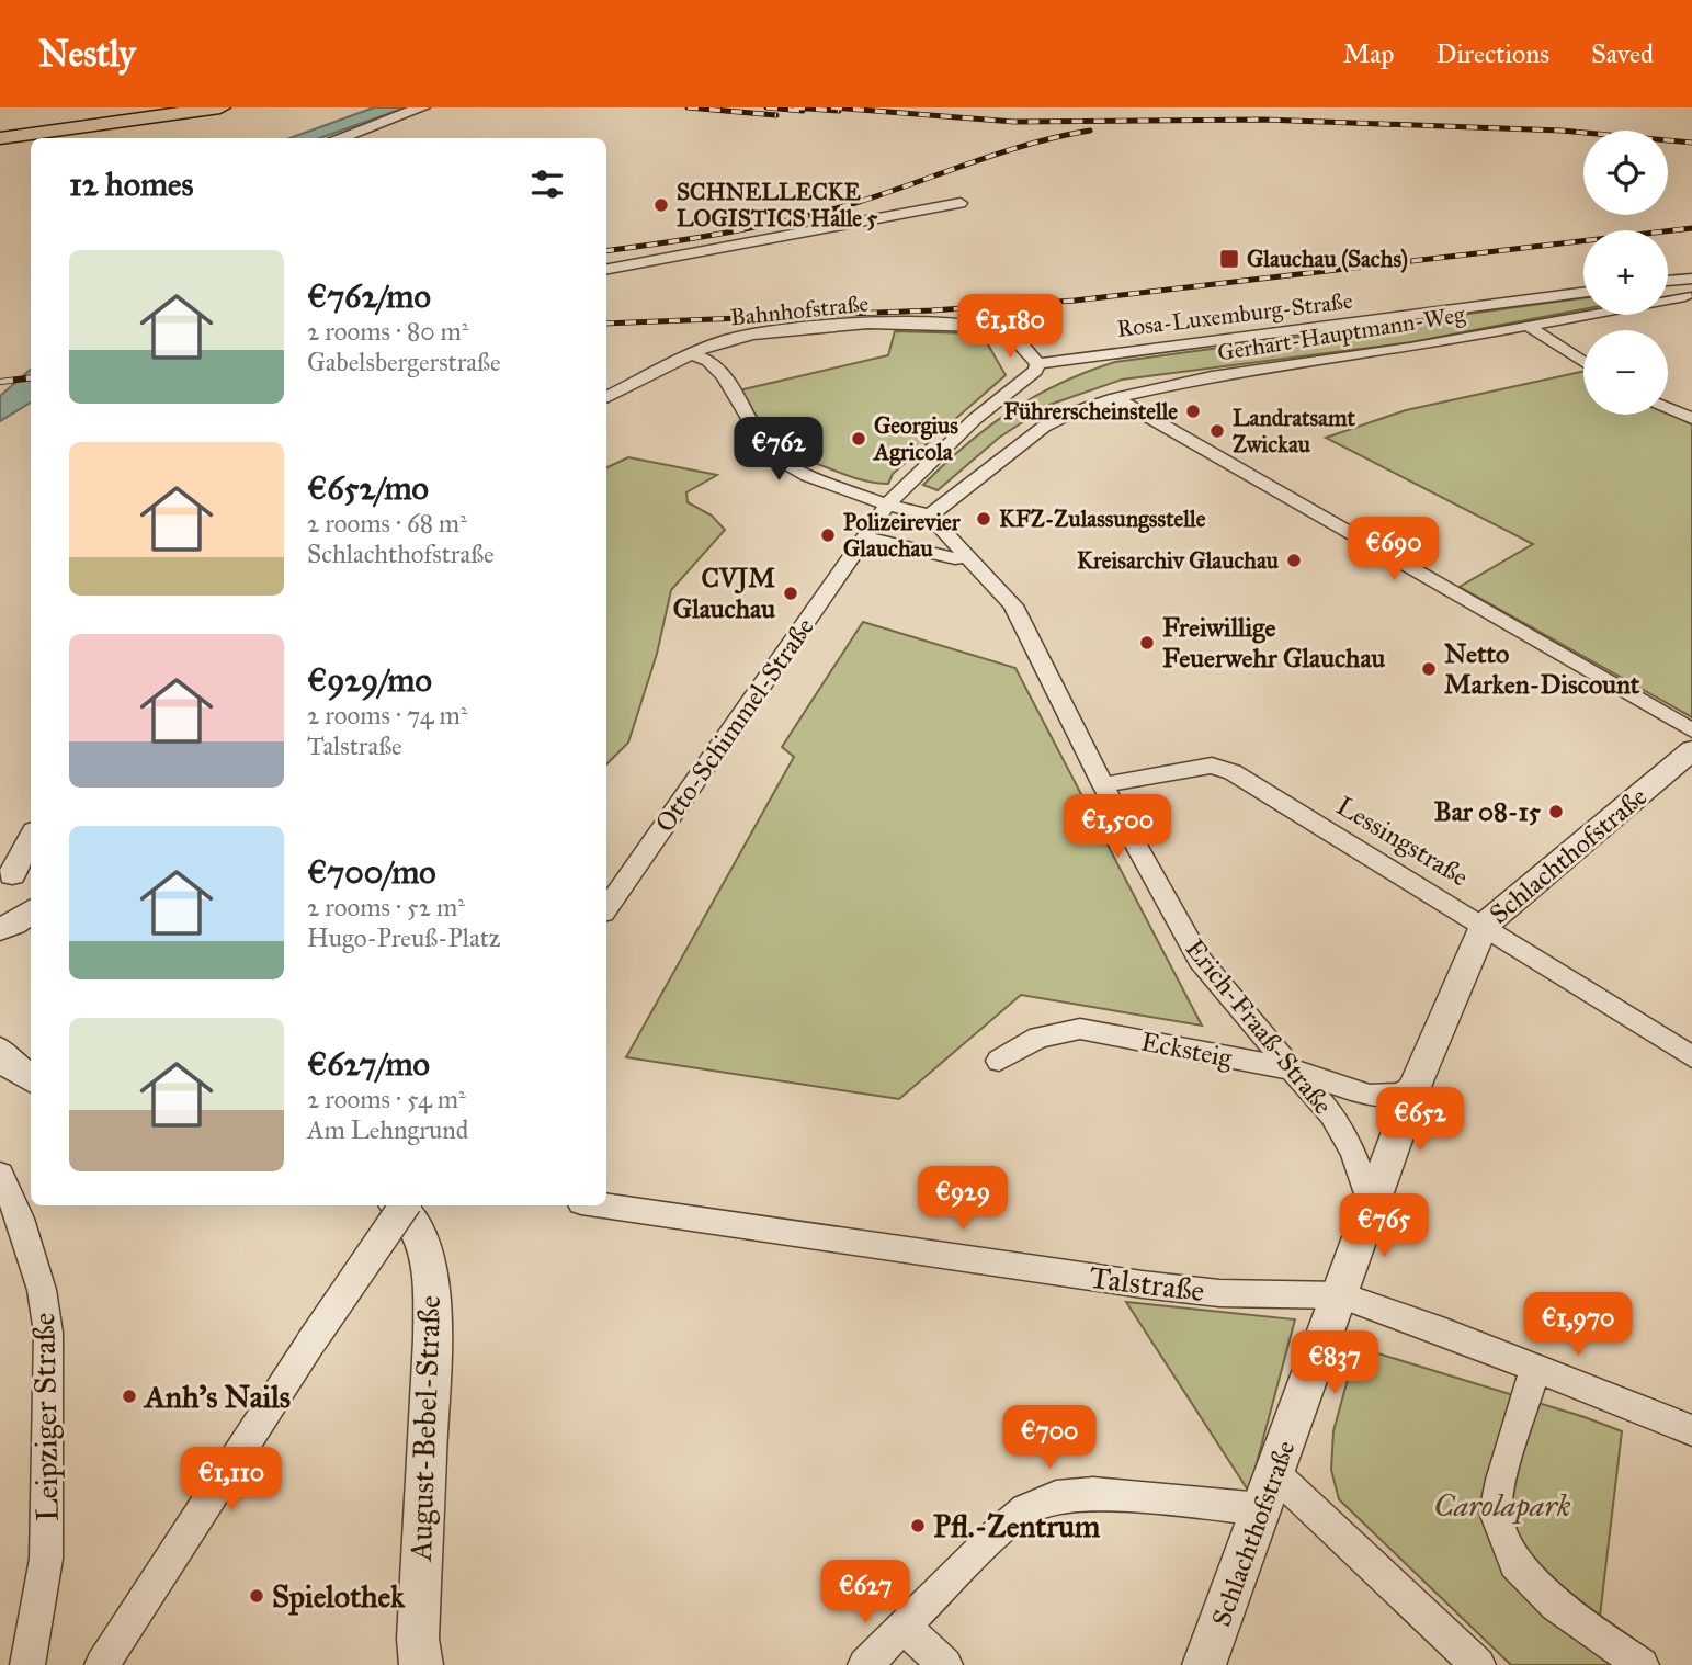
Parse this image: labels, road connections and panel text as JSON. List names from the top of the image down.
{
  "streets": {
    "street": [
      "Bahnhofstraße",
      "Rosa-Luxemburg-Straße",
      "Gerhart-Hauptmann-Weg",
      "Otto-Schimmel-Straße",
      "Lessingstraße",
      "Schlachthofstraße",
      "Erich-Fraaß-Straße",
      "Ecksteig",
      "Talstraße",
      "Leipziger Straße",
      "August-Bebel-Straße"
    ]
  },
  "crossings": [
    ["Bahnhofstraße", "Rosa-Luxemburg-Straße"],
    ["Gerhart-Hauptmann-Weg", "Erich-Fraaß-Straße"],
    ["Lessingstraße", "Schlachthofstraße"],
    ["Lessingstraße", "Erich-Fraaß-Straße"],
    ["Schlachthofstraße", "Erich-Fraaß-Straße"],
    ["Schlachthofstraße", "Ecksteig"],
    ["Schlachthofstraße", "Talstraße"],
    ["Erich-Fraaß-Straße", "Ecksteig"]
  ],
  "parks": ["Carolapark"],
  "places": {
    "other": [
      "SCHNELLECKE LOGISTICS Halle 5",
      "Führerscheinstelle",
      "Landratsamt Zwickau",
      "Georgius Agricola",
      "KFZ-Zulassungsstelle",
      "Polizeirevier Glauchau",
      "Kreisarchiv Glauchau",
      "CVJM Glauchau",
      "Freiwillige Feuerwehr Glauchau",
      "Netto Marken-Discount",
      "Bar 08-15",
      "Anh's Nails",
      "Pfl.-Zentrum",
      "Spielothek"
    ],
    "transit": ["Glauchau (Sachs)"]
  },
  "page": {
    "header": "Nestly",
    "nav": ["Map", "Directions", "Saved"],
    "map_buttons": ["+", "−"],
    "heading": "12 homes",
    "list": [
      {
        "name": "€762/mo",
        "note": "2 rooms · 80 m² · Gabelsbergerstraße"
      },
      {
        "name": "€652/mo",
        "note": "2 rooms · 68 m² · Schlachthofstraße"
      },
      {
        "name": "€929/mo",
        "note": "2 rooms · 74 m² · Talstraße"
      },
      {
        "name": "€700/mo",
        "note": "2 rooms · 52 m² · Hugo-Preuß-Platz"
      },
      {
        "name": "€627/mo",
        "note": "2 rooms · 54 m² · Am Lehngrund"
      }
    ],
    "price": [
      "€1,180",
      "€762",
      "€690",
      "€1,500",
      "€652",
      "€929",
      "€765",
      "€1,970",
      "€837",
      "€700",
      "€1,110",
      "€627"
    ]
  }
}
